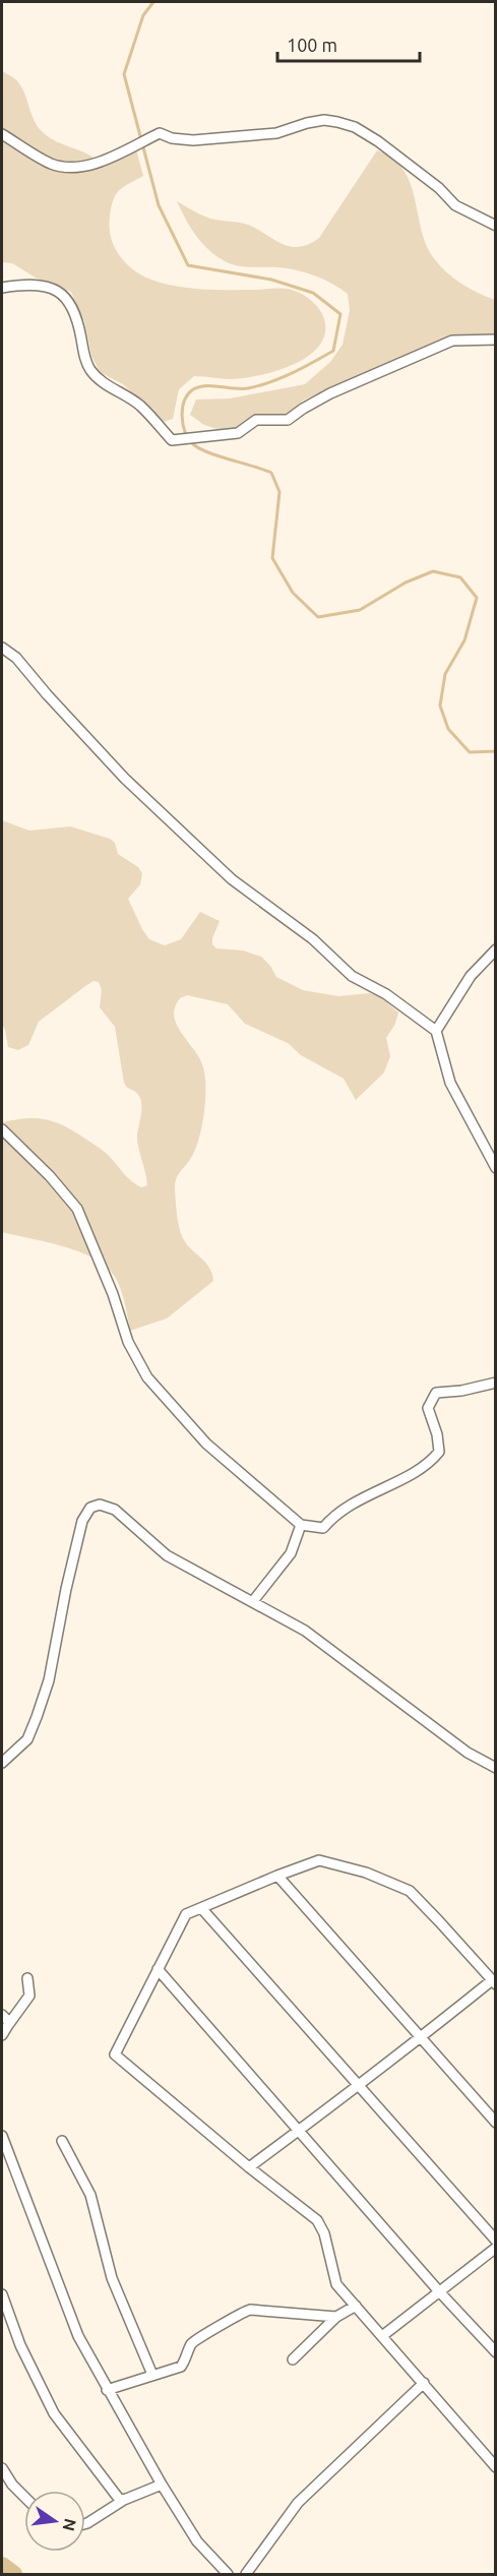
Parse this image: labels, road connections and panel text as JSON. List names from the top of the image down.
{
  "scale_bar": "100 m",
  "north": "right"
}
